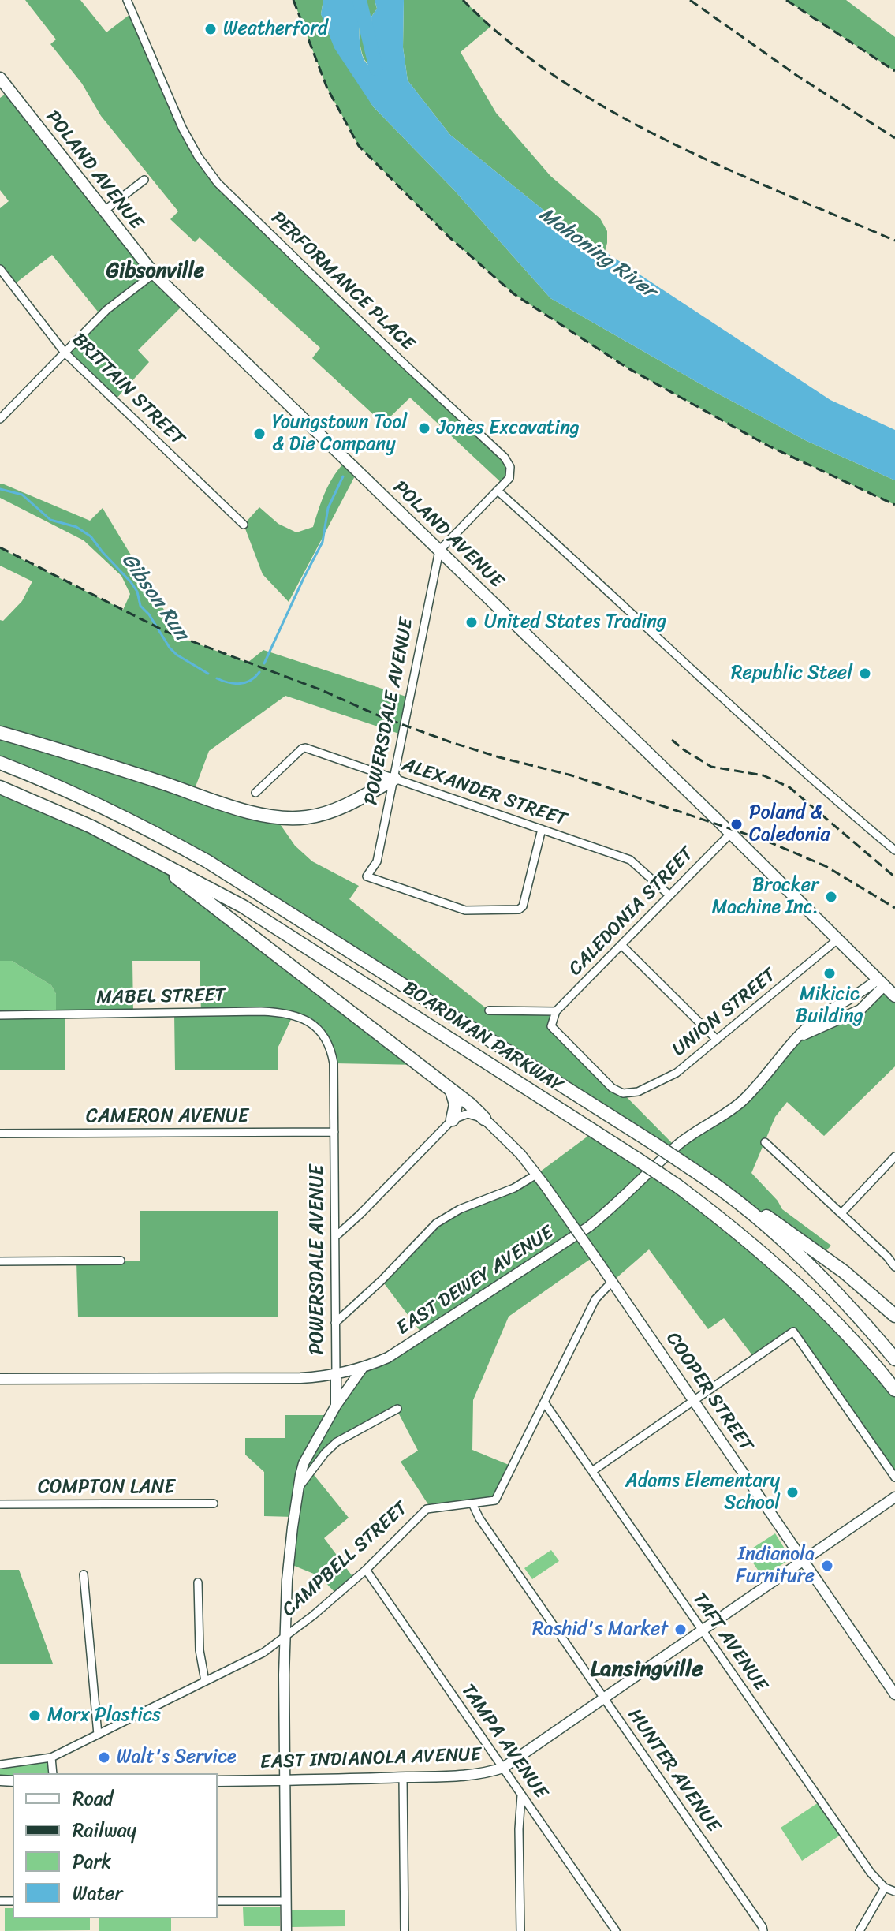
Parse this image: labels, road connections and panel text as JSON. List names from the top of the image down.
{
  "streets": {
    "highway": ["BOARDMAN PARKWAY"],
    "main road": ["POLAND AVENUE"],
    "street": [
      "PERFORMANCE PLACE",
      "BRITTAIN STREET",
      "POWERSDALE AVENUE",
      "ALEXANDER STREET",
      "CALEDONIA STREET",
      "MABEL STREET",
      "UNION STREET",
      "CAMERON AVENUE",
      "EAST DEWEY AVENUE",
      "COOPER STREET",
      "COMPTON LANE",
      "CAMPBELL STREET",
      "TAFT AVENUE",
      "TAMPA AVENUE",
      "EAST INDIANOLA AVENUE",
      "HUNTER AVENUE"
    ]
  },
  "crossings": [
    ["POLAND AVENUE", "PERFORMANCE PLACE"],
    ["POLAND AVENUE", "POWERSDALE AVENUE"],
    ["POLAND AVENUE", "CALEDONIA STREET"],
    ["POLAND AVENUE", "UNION STREET"],
    ["POLAND AVENUE", "EAST DEWEY AVENUE"],
    ["PERFORMANCE PLACE", "POWERSDALE AVENUE"],
    ["POWERSDALE AVENUE", "ALEXANDER STREET"],
    ["POWERSDALE AVENUE", "MABEL STREET"],
    ["POWERSDALE AVENUE", "CAMERON AVENUE"],
    ["POWERSDALE AVENUE", "EAST DEWEY AVENUE"],
    ["POWERSDALE AVENUE", "CAMPBELL STREET"],
    ["POWERSDALE AVENUE", "EAST INDIANOLA AVENUE"],
    ["ALEXANDER STREET", "CALEDONIA STREET"],
    ["CALEDONIA STREET", "UNION STREET"],
    ["COOPER STREET", "CAMPBELL STREET"],
    ["COOPER STREET", "EAST INDIANOLA AVENUE"],
    ["CAMPBELL STREET", "TAFT AVENUE"],
    ["CAMPBELL STREET", "TAMPA AVENUE"],
    ["CAMPBELL STREET", "HUNTER AVENUE"],
    ["TAFT AVENUE", "EAST INDIANOLA AVENUE"],
    ["TAMPA AVENUE", "EAST INDIANOLA AVENUE"],
    ["EAST INDIANOLA AVENUE", "HUNTER AVENUE"]
  ],
  "districts": ["Gibsonville", "Lansingville"],
  "water": ["Mahoning River", "Gibson Run"],
  "places": [
    "Weatherford",
    "Jones Excavating",
    "Youngstown Tool & Die Company",
    "United States Trading",
    "Republic Steel",
    "Poland & Caledonia",
    "Brocker Machine Inc.",
    "Mikicic Building",
    "Adams Elementary School",
    "Indianola Furniture",
    "Rashid's Market",
    "Morx Plastics",
    "Walt's Service"
  ],
  "legend": [
    "Road",
    "Railway",
    "Park",
    "Water"
  ]
}
